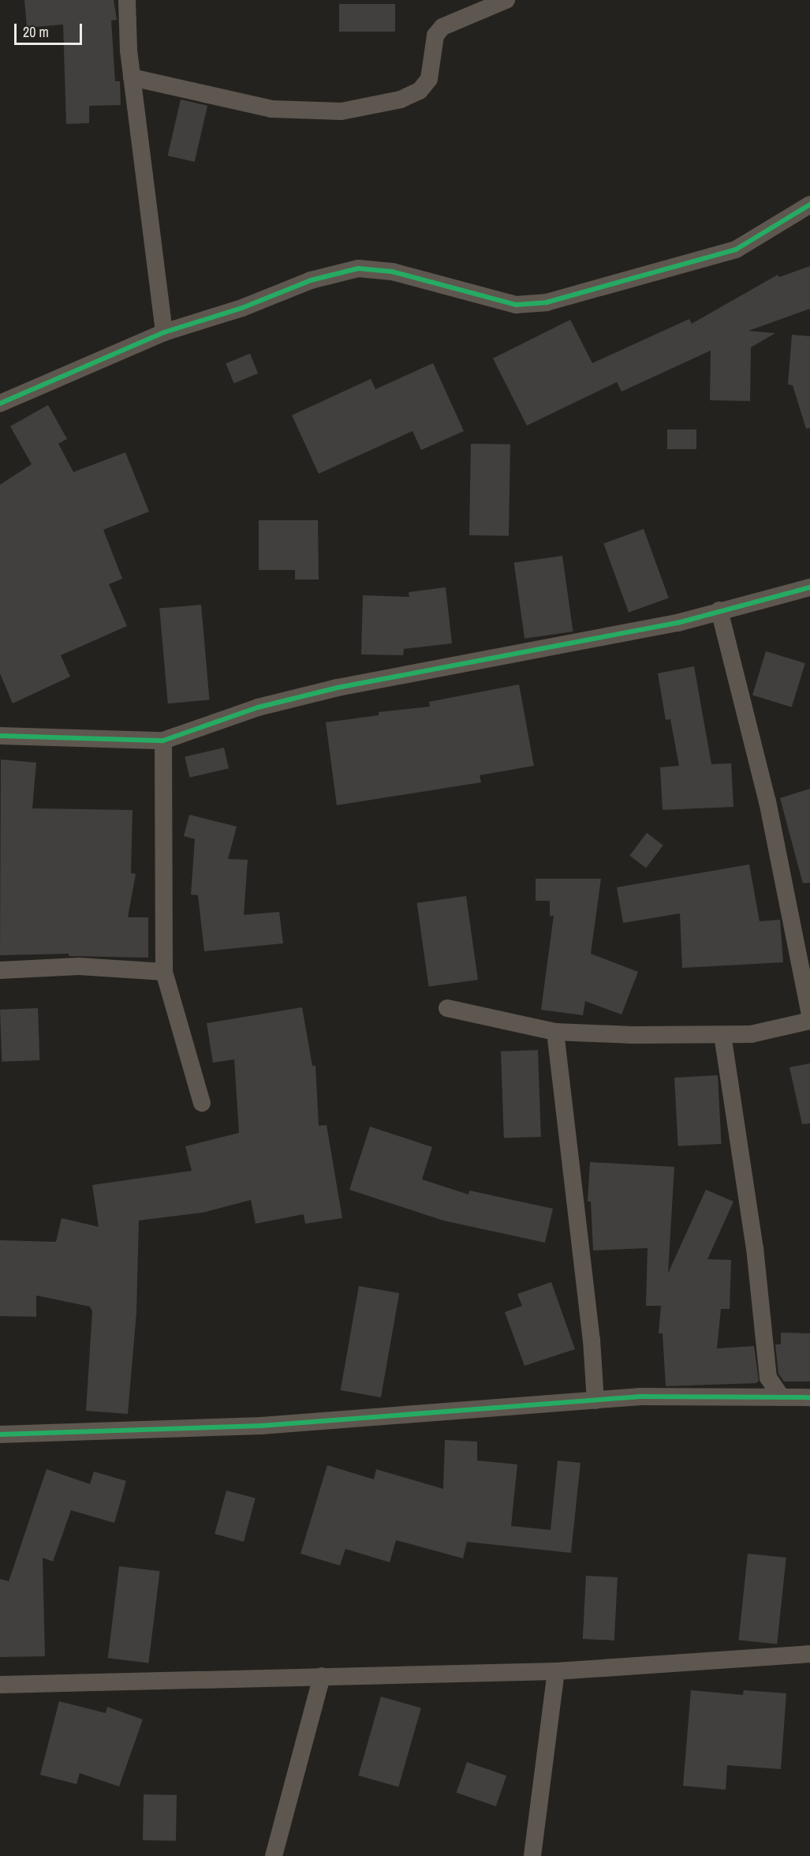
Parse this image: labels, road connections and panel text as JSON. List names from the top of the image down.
{
  "scale_bar": "20 m"
}
